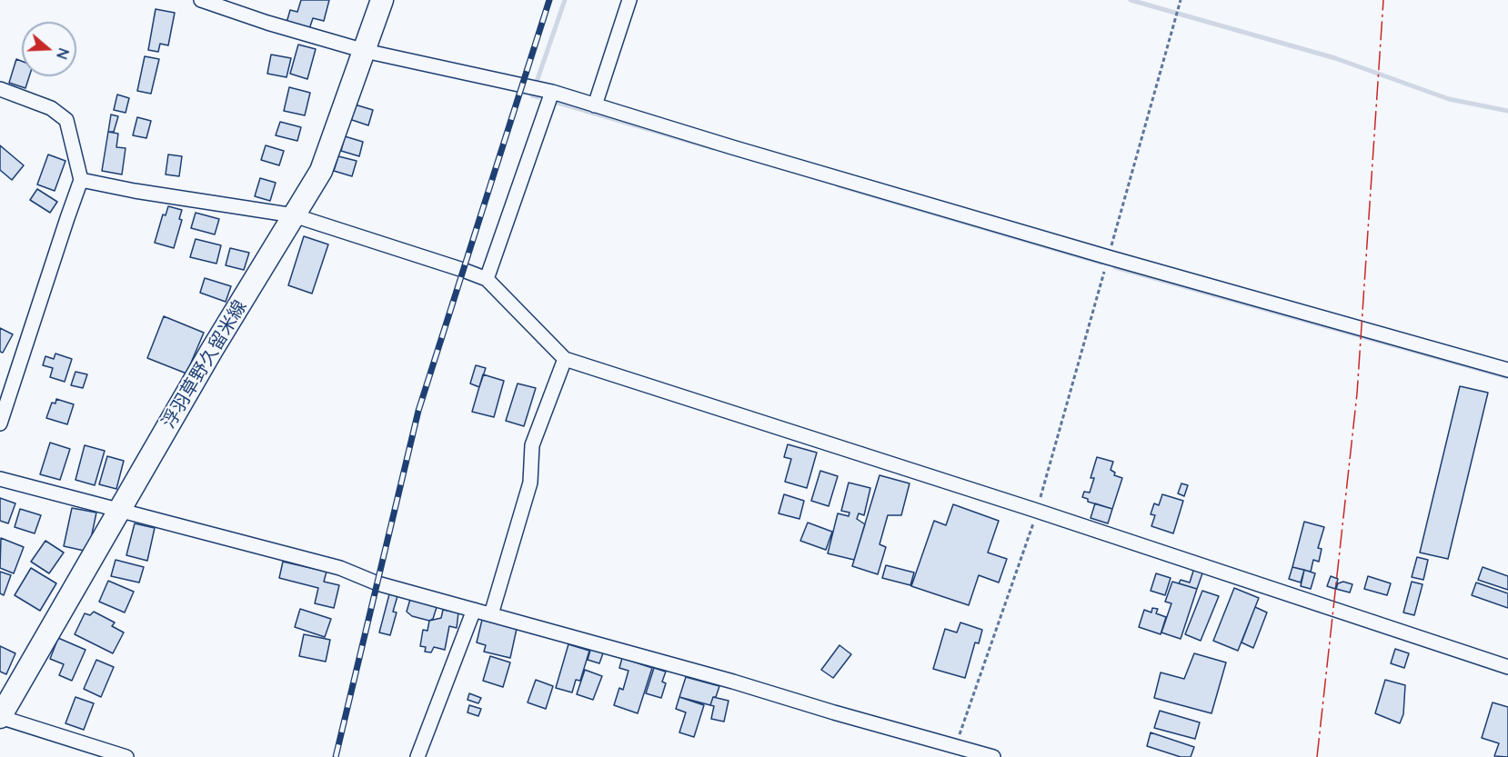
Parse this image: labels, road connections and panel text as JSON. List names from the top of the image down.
{
  "streets": {
    "main road": ["浮羽草野久留米線"]
  },
  "north": "right"
}
